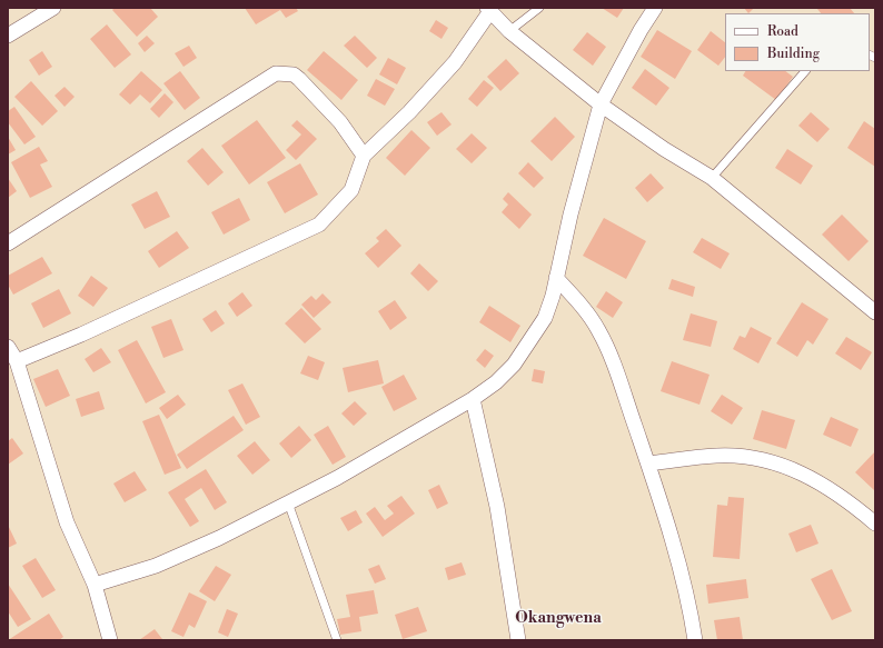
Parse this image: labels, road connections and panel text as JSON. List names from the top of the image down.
{
  "districts": ["Okangwena"],
  "legend": ["Road", "Building"]
}
